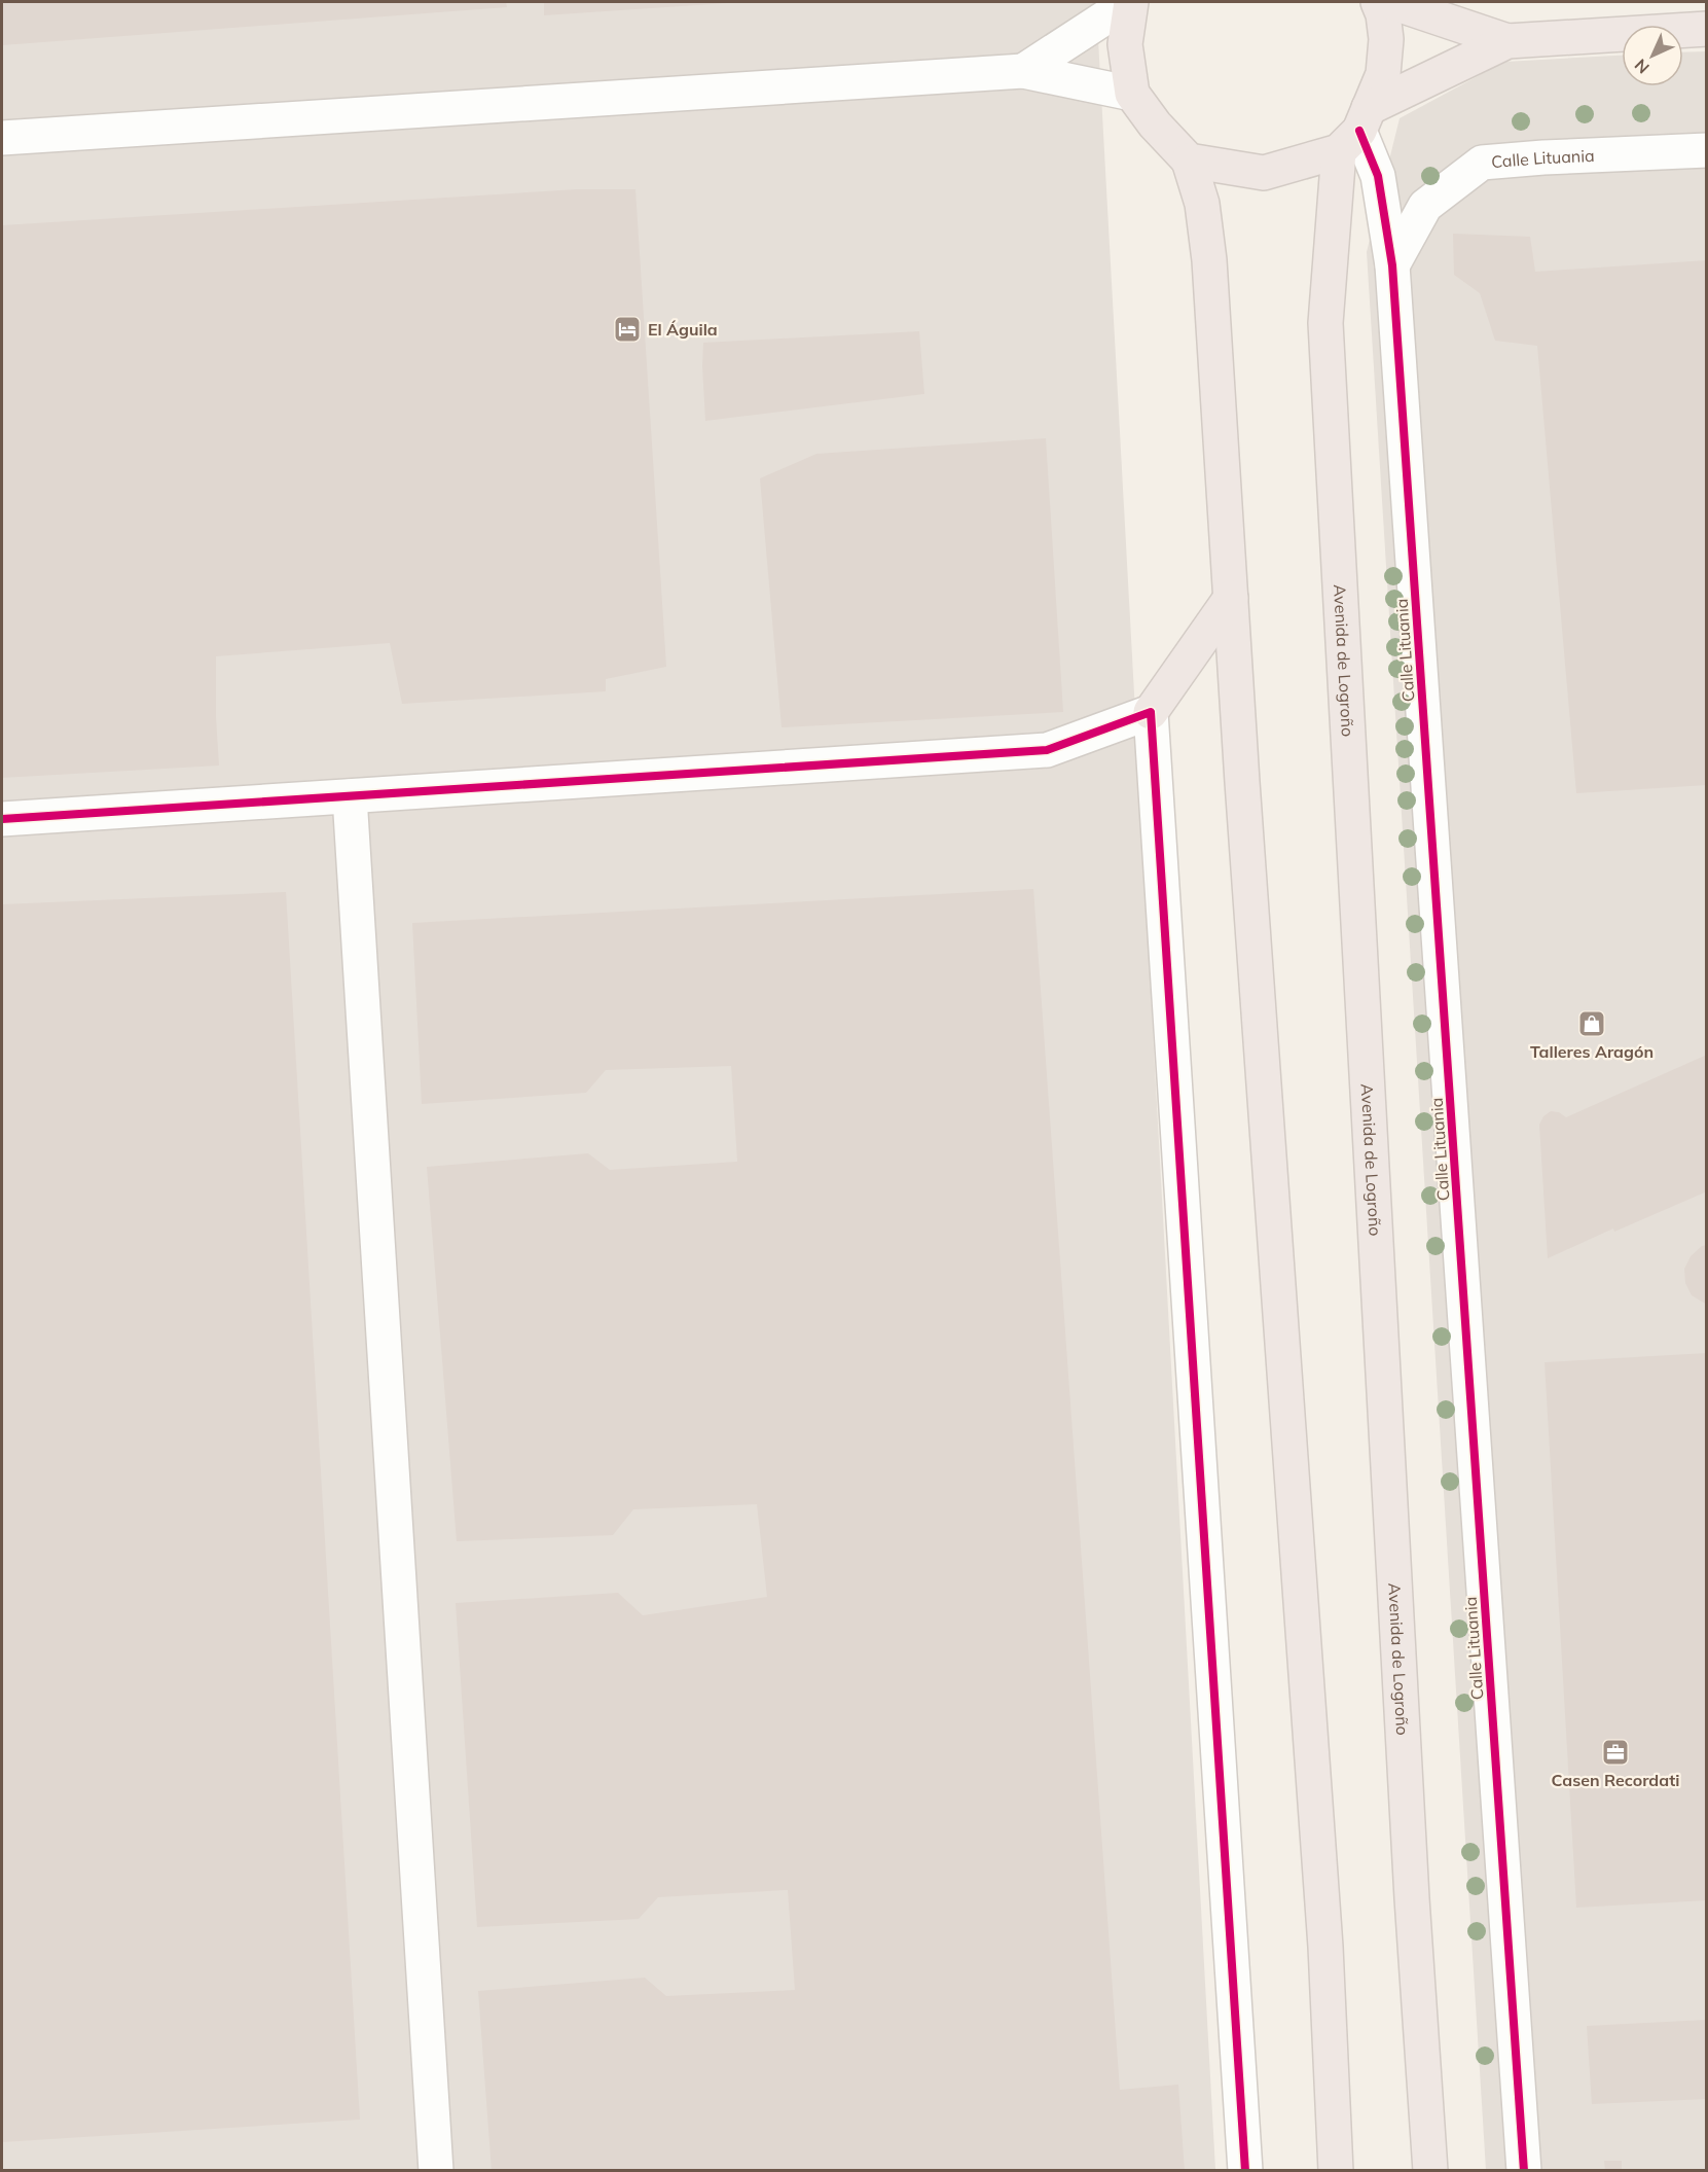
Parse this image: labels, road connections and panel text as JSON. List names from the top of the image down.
{
  "streets": {
    "highway": ["Avenida de Logroño"],
    "street": ["Calle Lituania"]
  },
  "crossings": [
    ["Calle Lituania", "Avenida de Logroño"]
  ],
  "places": {
    "hotel": ["El Águila"],
    "shop": ["Talleres Aragón"],
    "office": ["Casen Recordati"]
  },
  "north": "bottom left"
}
